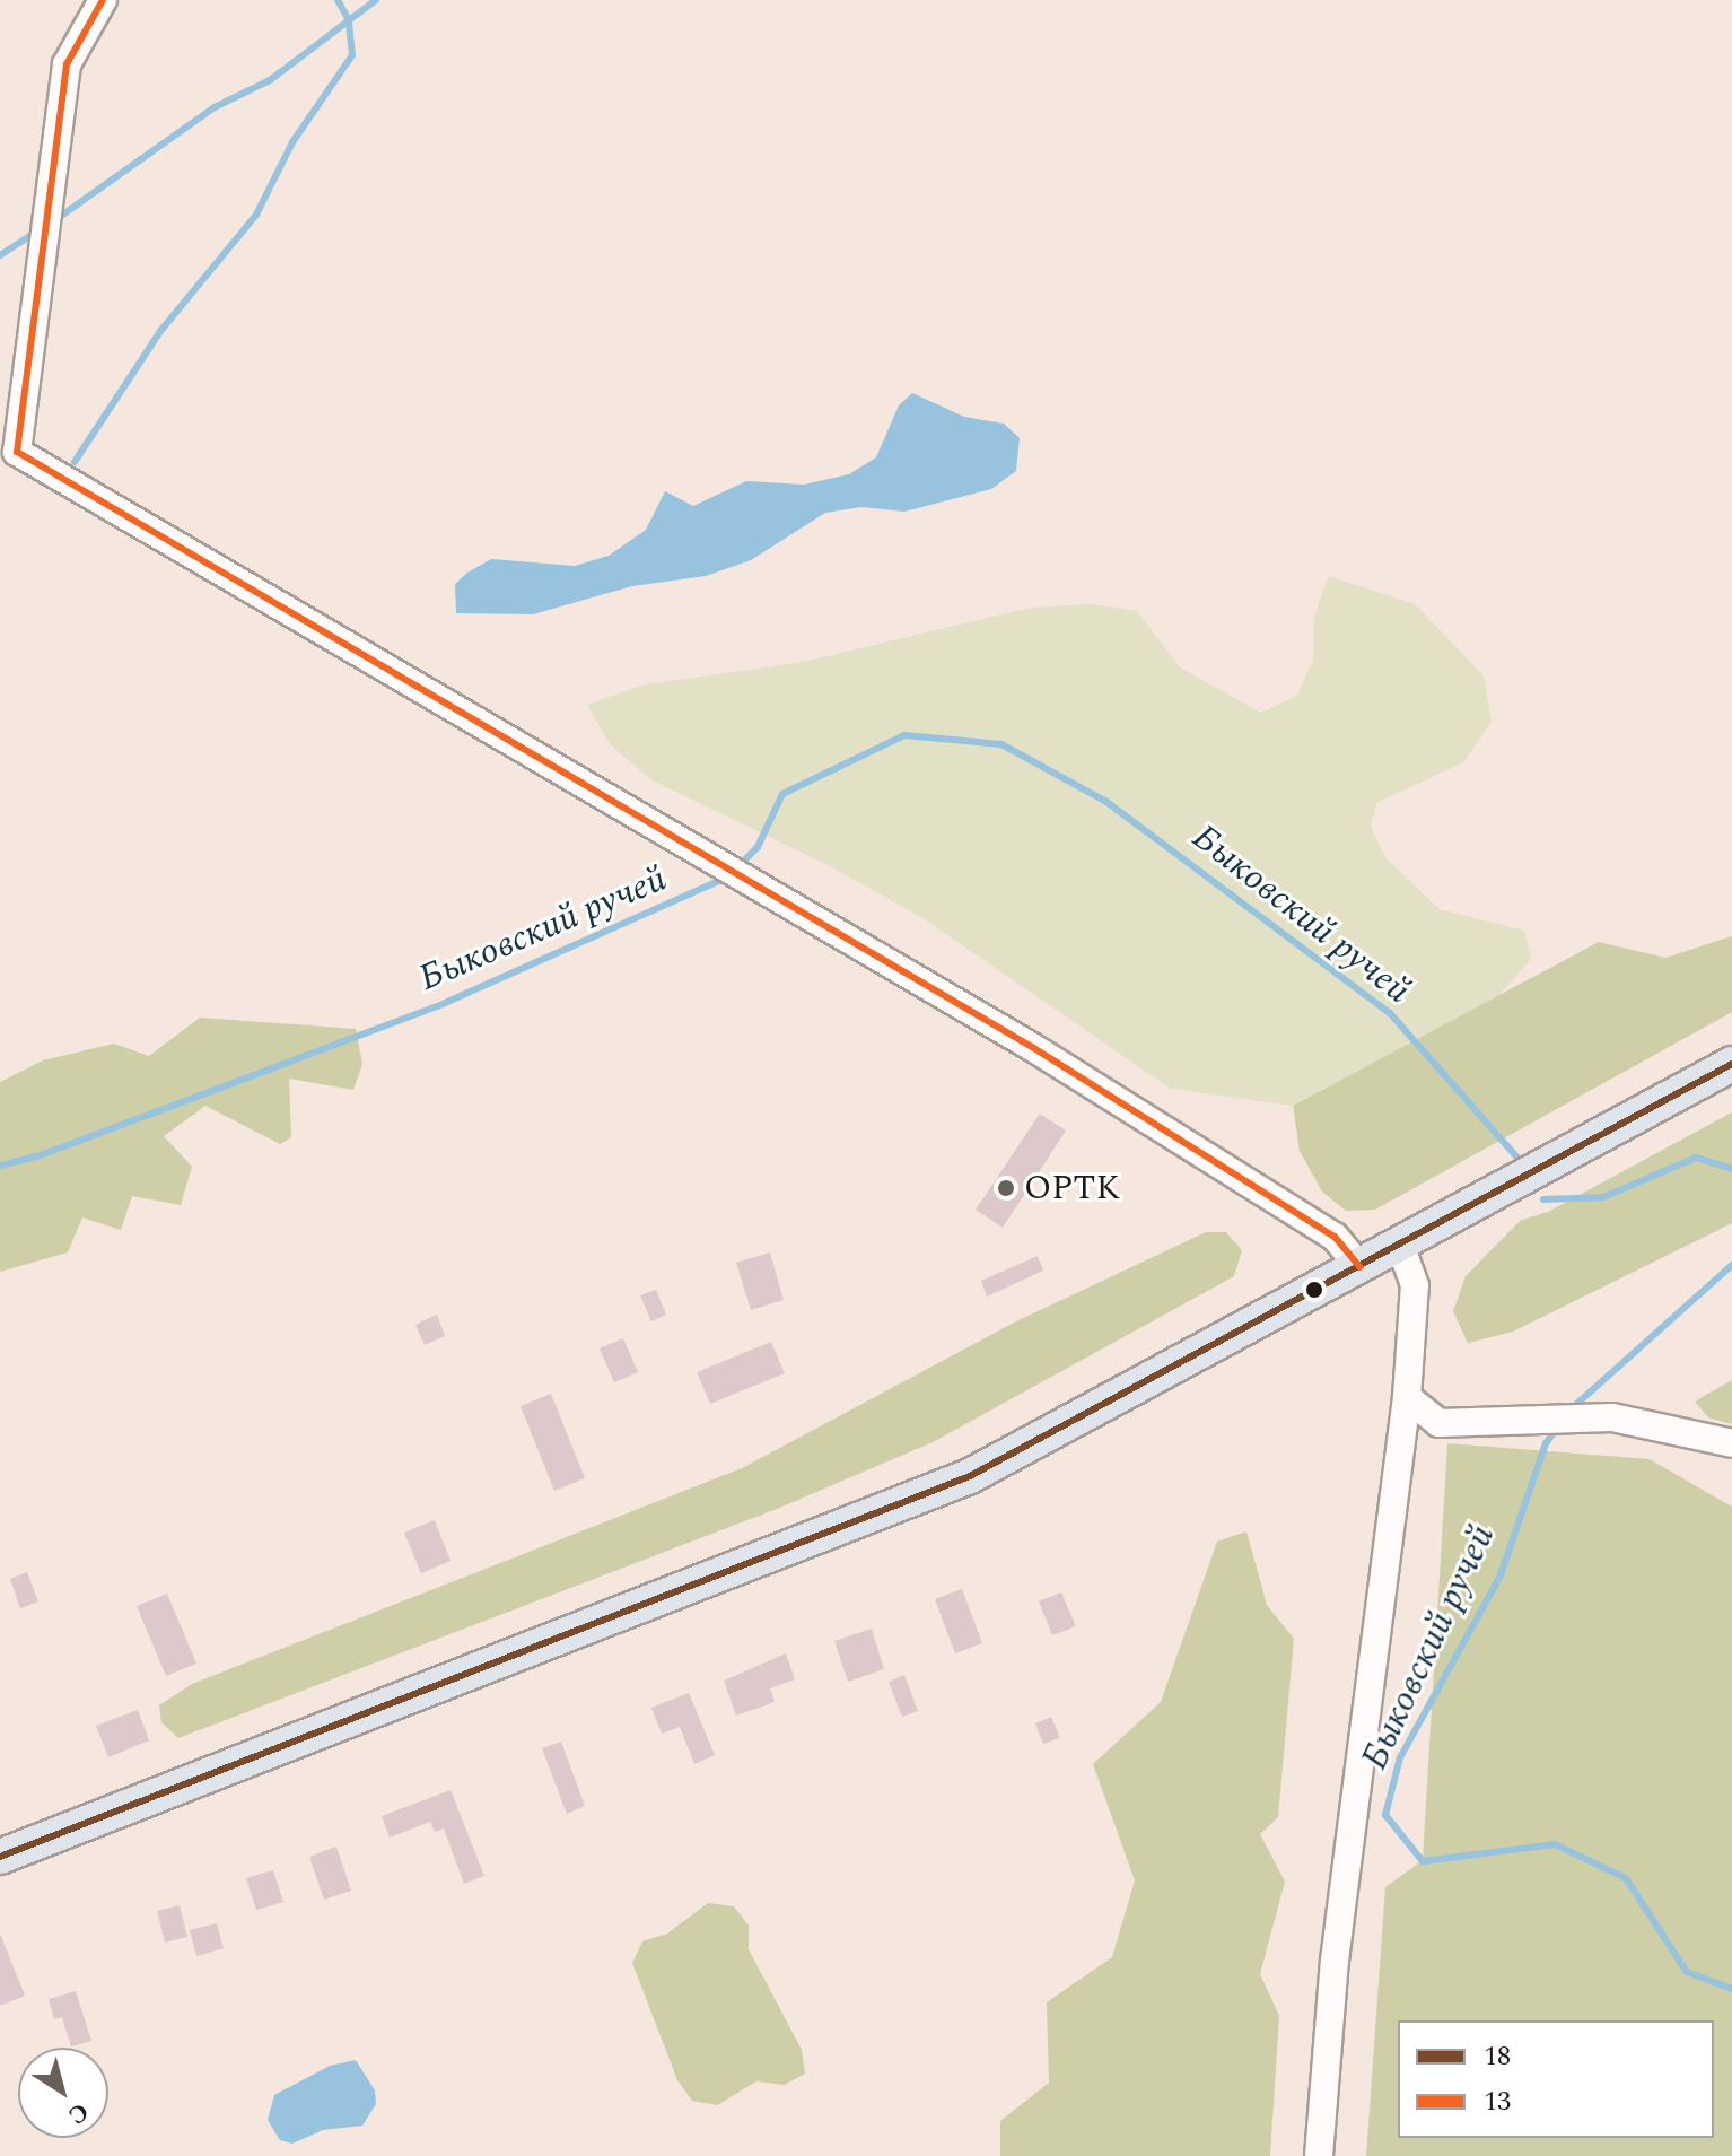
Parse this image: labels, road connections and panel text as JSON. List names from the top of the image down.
{
  "water": ["Быковский ручей"],
  "places": ["ОРТК"],
  "lines": ["transit line 13", "transit line 18"],
  "legend": ["18", "13"],
  "north": "bottom right"
}
